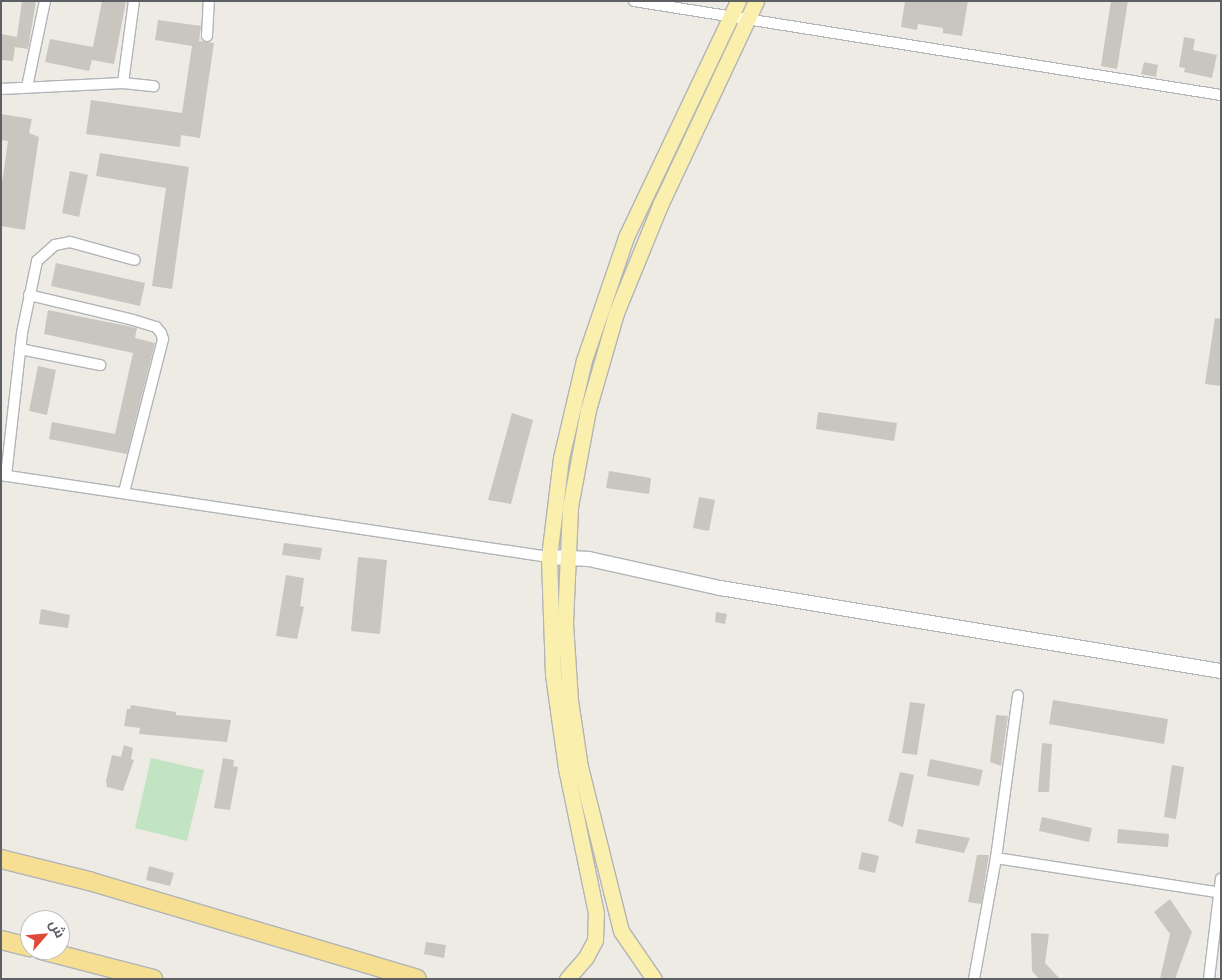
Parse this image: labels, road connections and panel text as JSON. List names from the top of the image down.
{
  "north": "top right"
}
